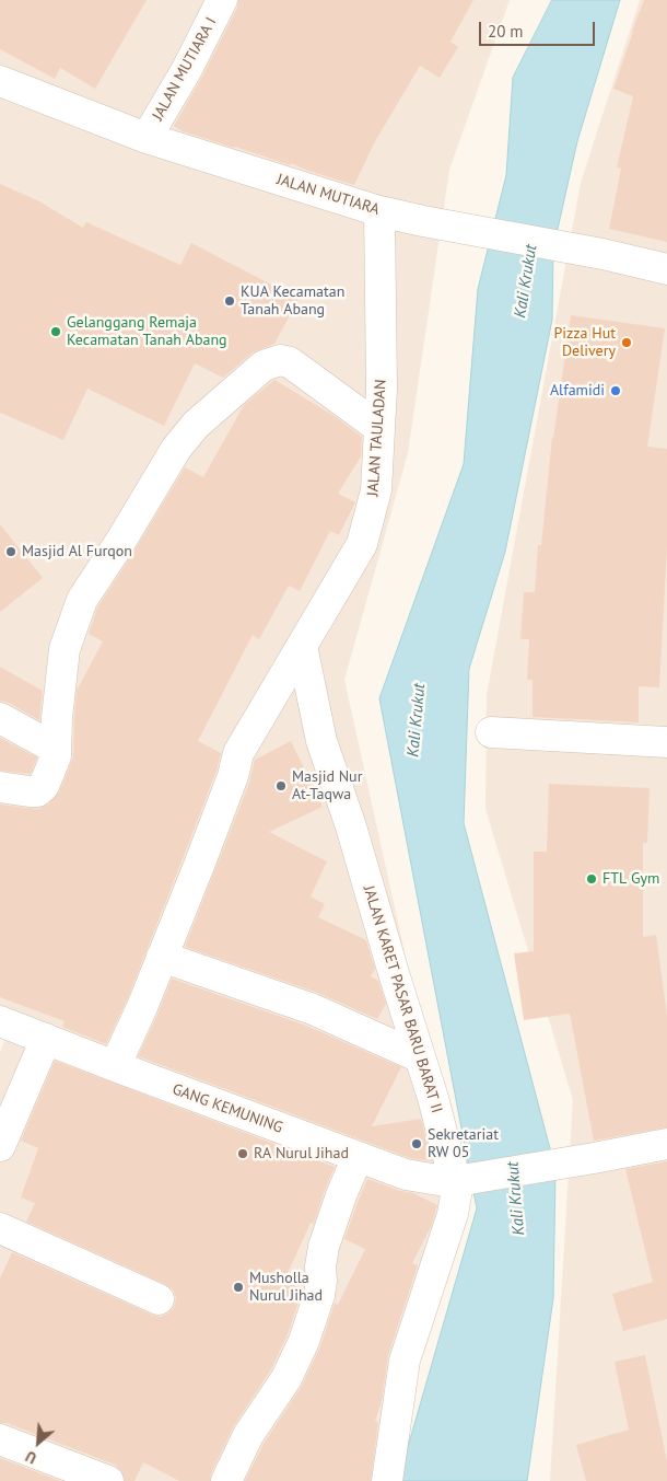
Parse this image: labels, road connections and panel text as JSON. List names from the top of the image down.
{
  "streets": {
    "street": [
      "JALAN MUTIARA I",
      "JALAN MUTIARA",
      "JALAN TAULADAN",
      "JALAN KARET PASAR BARU BARAT II",
      "GANG KEMUNING"
    ]
  },
  "crossings": [
    ["JALAN MUTIARA I", "JALAN MUTIARA"],
    ["JALAN MUTIARA", "JALAN TAULADAN"],
    ["JALAN TAULADAN", "JALAN KARET PASAR BARU BARAT II"],
    ["JALAN TAULADAN", "GANG KEMUNING"],
    ["JALAN KARET PASAR BARU BARAT II", "GANG KEMUNING"]
  ],
  "water": ["Kali Krukut"],
  "places": [
    "KUA Kecamatan Tanah Abang",
    "Gelanggang Remaja Kecamatan Tanah Abang",
    "Pizza Hut Delivery",
    "Alfamidi",
    "Masjid Al Furqon",
    "Masjid Nur At-Taqwa",
    "FTL Gym",
    "Sekretariat RW 05",
    "RA Nurul Jihad",
    "Musholla Nurul Jihad"
  ],
  "scale_bar": "20 m",
  "north": "bottom left"
}
